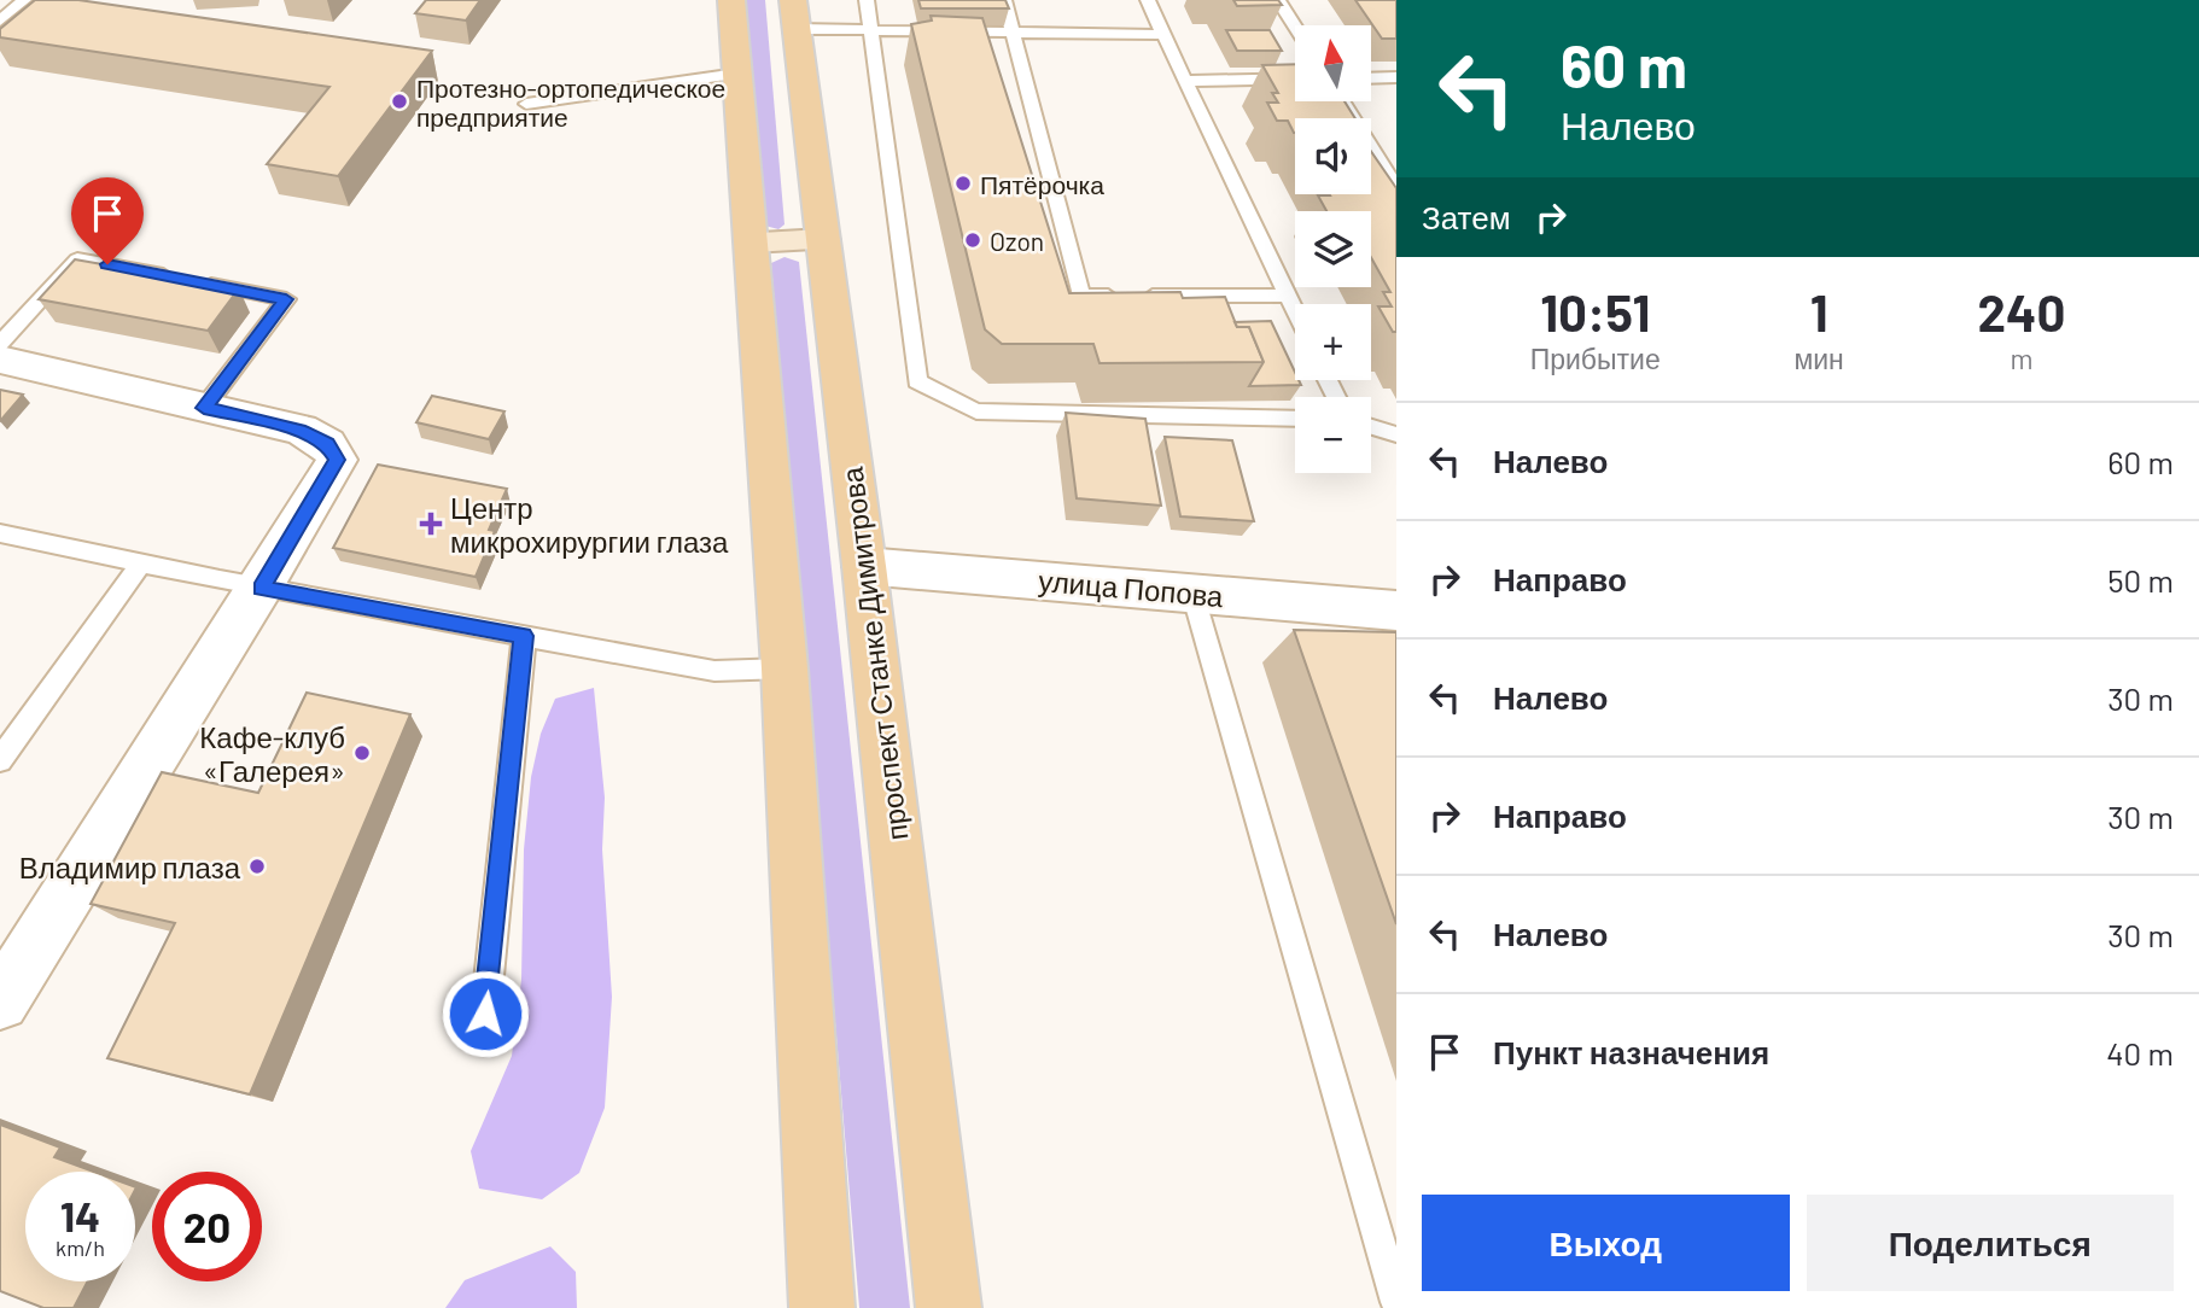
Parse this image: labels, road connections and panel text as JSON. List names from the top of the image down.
{
  "streets": {
    "main road": ["проспект Станке Димитрова"],
    "street": ["улица Попова"]
  },
  "crossings": [
    ["улица Попова", "проспект Станке Димитрова"]
  ],
  "places": {
    "other": [
      "Протезно-ортопедическое предприятие",
      "Пятёрочка",
      "Ozon",
      "Кафе-клуб «Галерея»",
      "Владимир плаза"
    ],
    "health": ["Центр микрохирургии глаза"]
  },
  "north": "top",
  "page": {
    "turn": ["60 m", "Налево"],
    "map_buttons": ["+", "−"],
    "then": "Затем",
    "eta": [
      "10:51",
      "Прибытие",
      "1",
      "мин",
      "240",
      "m"
    ],
    "list": [
      {
        "name": "Налево",
        "value": "60 m"
      },
      {
        "name": "Направо",
        "value": "50 m"
      },
      {
        "name": "Налево",
        "value": "30 m"
      },
      {
        "name": "Направо",
        "value": "30 m"
      },
      {
        "name": "Налево",
        "value": "30 m"
      },
      {
        "name": "Пункт назначения",
        "value": "40 m"
      }
    ],
    "speed": "14 km/h",
    "limit": "20",
    "buttons": ["Выход", "Поделиться"]
  }
}
